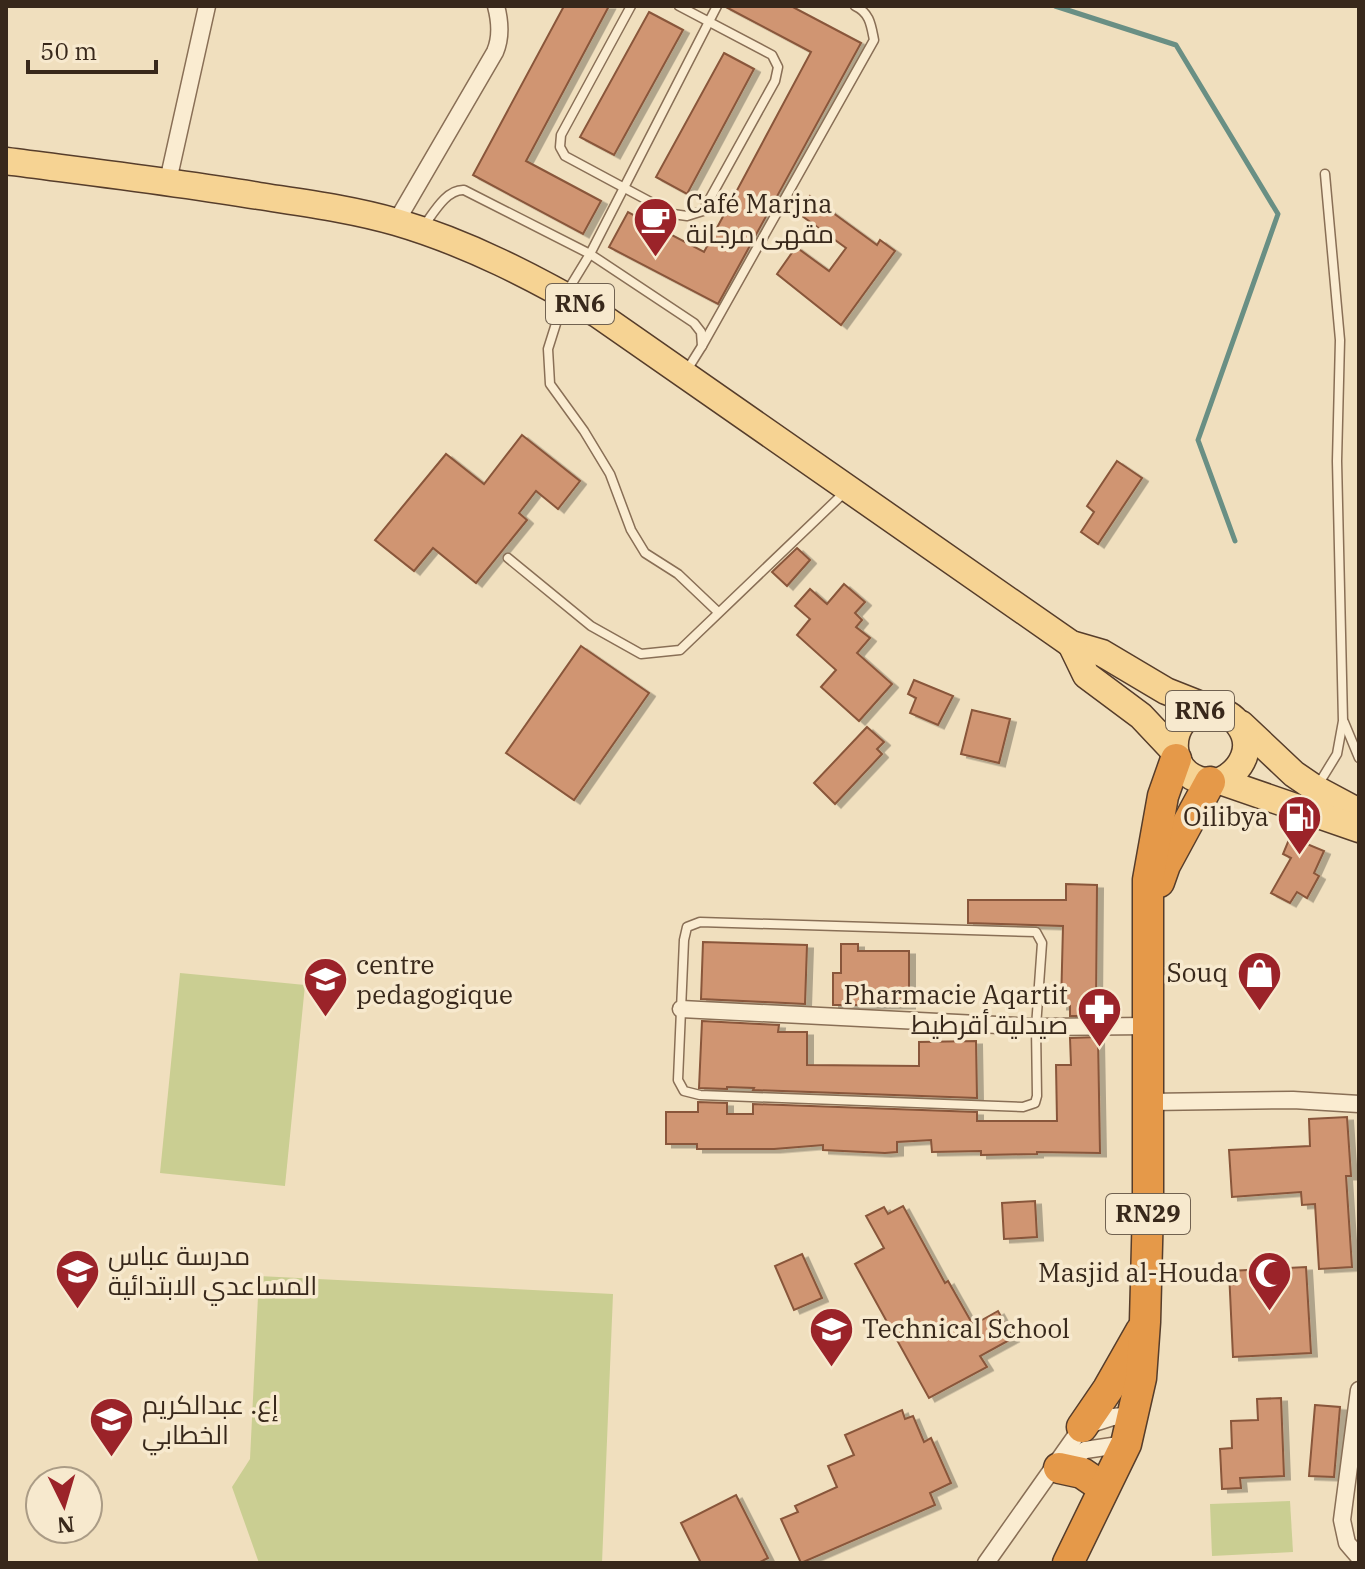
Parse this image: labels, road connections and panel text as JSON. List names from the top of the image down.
{
  "streets": {
    "highway": ["RN29"],
    "main road": ["RN6"]
  },
  "crossings": [
    ["RN6", "RN29"]
  ],
  "places": {
    "cafe": ["Café Marjna مقهى مرجانة"],
    "fuel station": ["Oilibya"],
    "shop": ["Souq"],
    "school or university": [
      "centre pedagogique",
      "مدرسة عباس المساعدي الابتدائية",
      "Technical School",
      "إع. عبدالكريم الخطابي"
    ],
    "pharmacy": ["Pharmacie Aqartit صيدلية أقرطيط"],
    "mosque": ["Masjid al-Houda"]
  },
  "scale_bar": "50 m",
  "north": "bottom"
}
